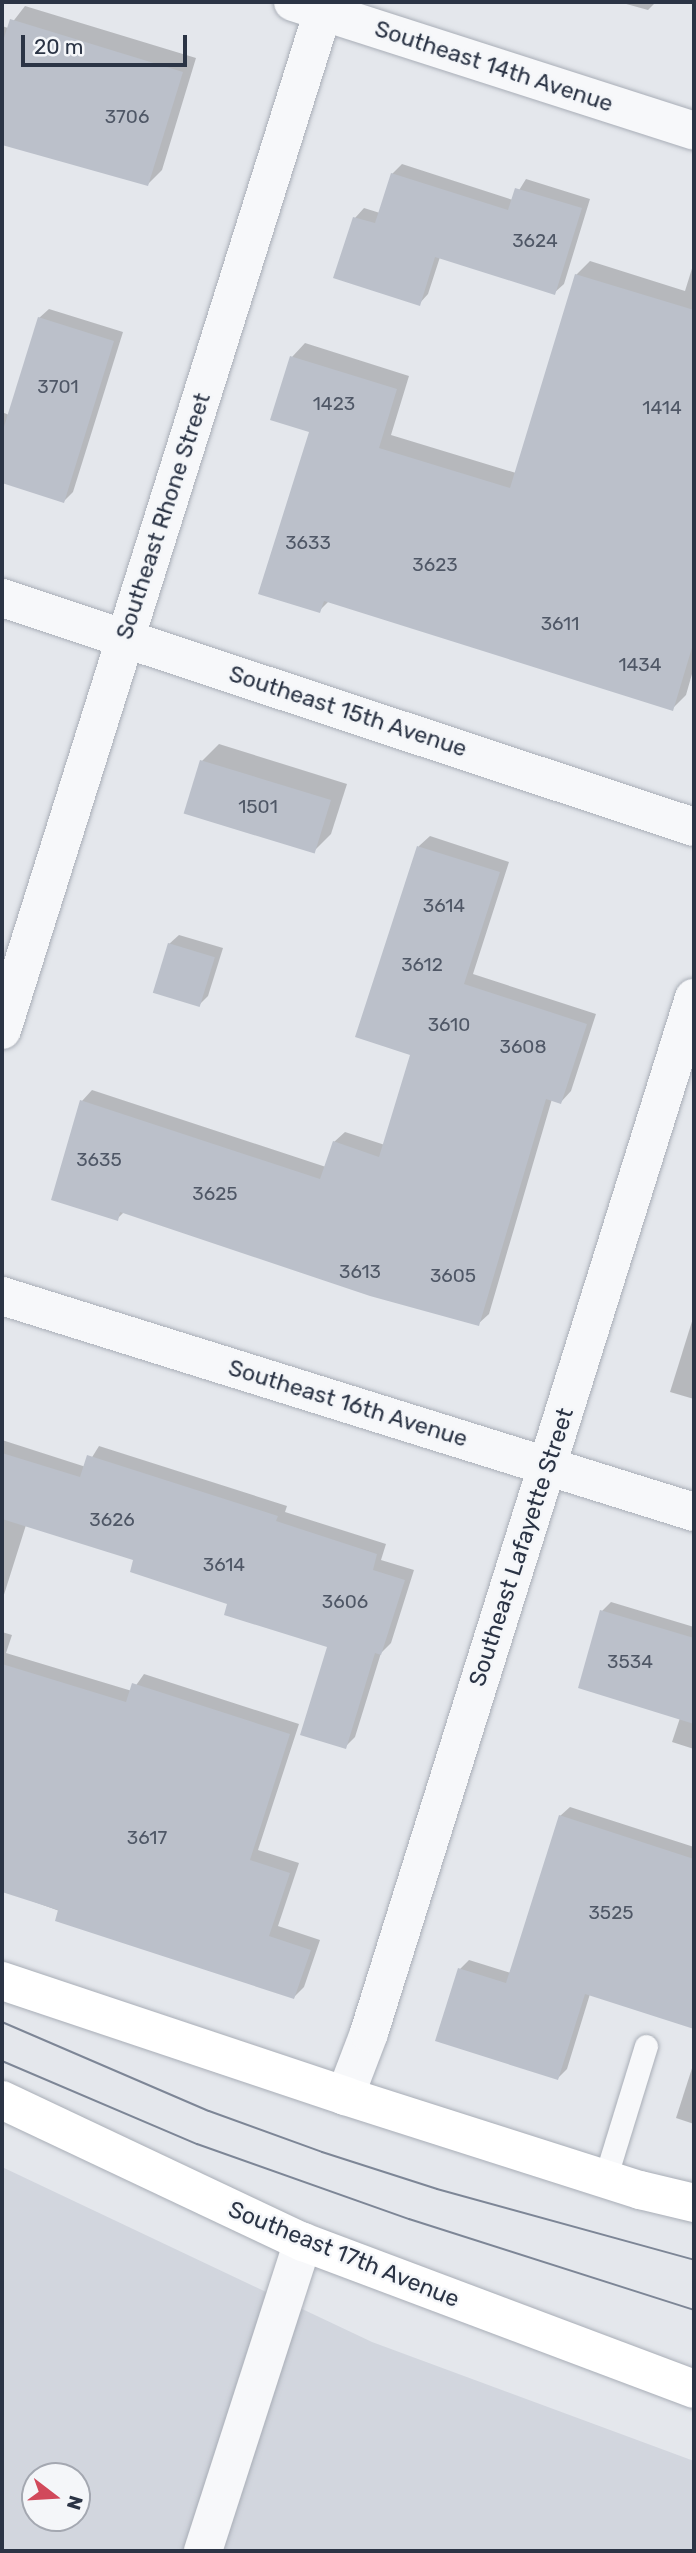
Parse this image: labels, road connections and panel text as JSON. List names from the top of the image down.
{
  "streets": {
    "street": [
      "Southeast 14th Avenue",
      "Southeast Rhone Street",
      "Southeast 15th Avenue",
      "Southeast 16th Avenue",
      "Southeast Lafayette Street",
      "Southeast 17th Avenue"
    ]
  },
  "crossings": [
    ["Southeast 14th Avenue", "Southeast Rhone Street"],
    ["Southeast Rhone Street", "Southeast 15th Avenue"],
    ["Southeast 16th Avenue", "Southeast Lafayette Street"]
  ],
  "house_numbers": [
    "3706",
    "3624",
    "3701",
    "1423",
    "1414",
    "3633",
    "3623",
    "3611",
    "1434",
    "1501",
    "3614",
    "3612",
    "3610",
    "3608",
    "3635",
    "3625",
    "3613",
    "3605",
    "3626",
    "3614",
    "3606",
    "3534",
    "3617",
    "3525"
  ],
  "scale_bar": "20 m",
  "north": "right"
}
